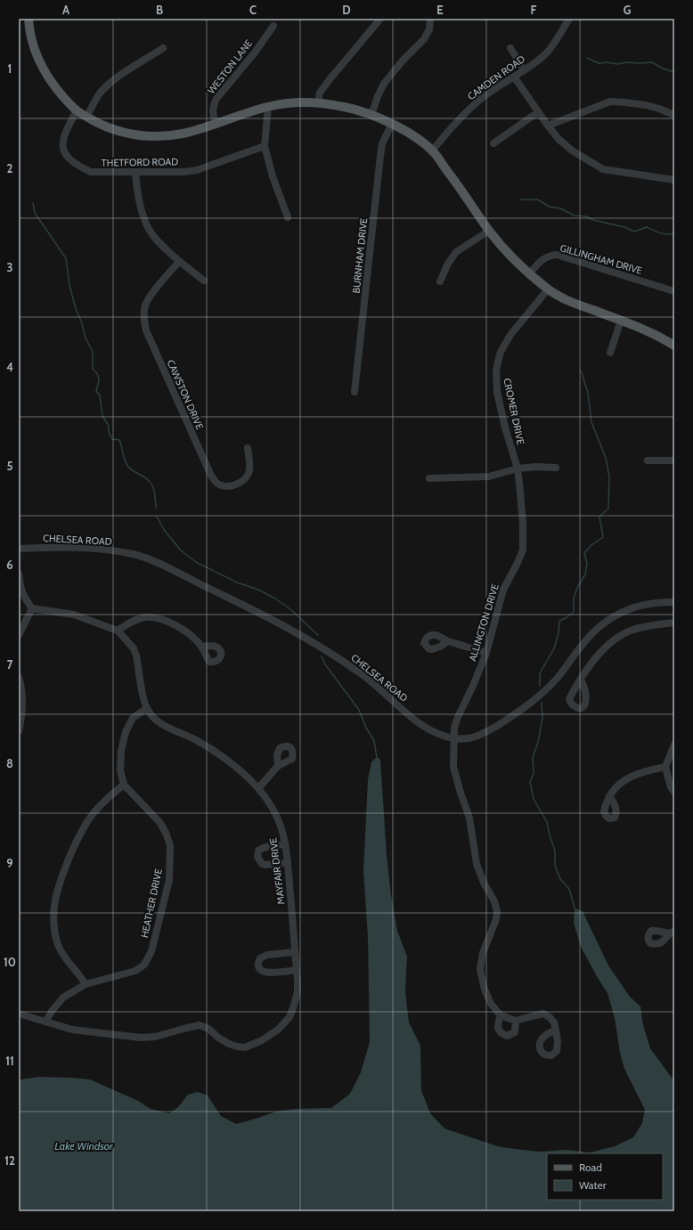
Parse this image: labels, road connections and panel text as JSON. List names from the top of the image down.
{
  "streets": {
    "street": [
      "WESTON LANE",
      "CAMDEN ROAD",
      "THETFORD ROAD",
      "BURNHAM DRIVE",
      "GILLINGHAM DRIVE",
      "CAWSTON DRIVE",
      "CROMER DRIVE",
      "CHELSEA ROAD",
      "ALLINGTON DRIVE",
      "MAYFAIR DRIVE",
      "HEATHER DRIVE"
    ]
  },
  "crossings": [
    ["CROMER DRIVE", "ALLINGTON DRIVE"],
    ["CHELSEA ROAD", "ALLINGTON DRIVE"],
    ["MAYFAIR DRIVE", "HEATHER DRIVE"]
  ],
  "water": ["Lake Windsor"],
  "legend": ["Road", "Water"],
  "grid": {
    "columns": [
      "A",
      "B",
      "C",
      "D",
      "E",
      "F",
      "G"
    ],
    "rows": [
      "1",
      "2",
      "3",
      "4",
      "5",
      "6",
      "7",
      "8",
      "9",
      "10",
      "11",
      "12"
    ]
  }
}
